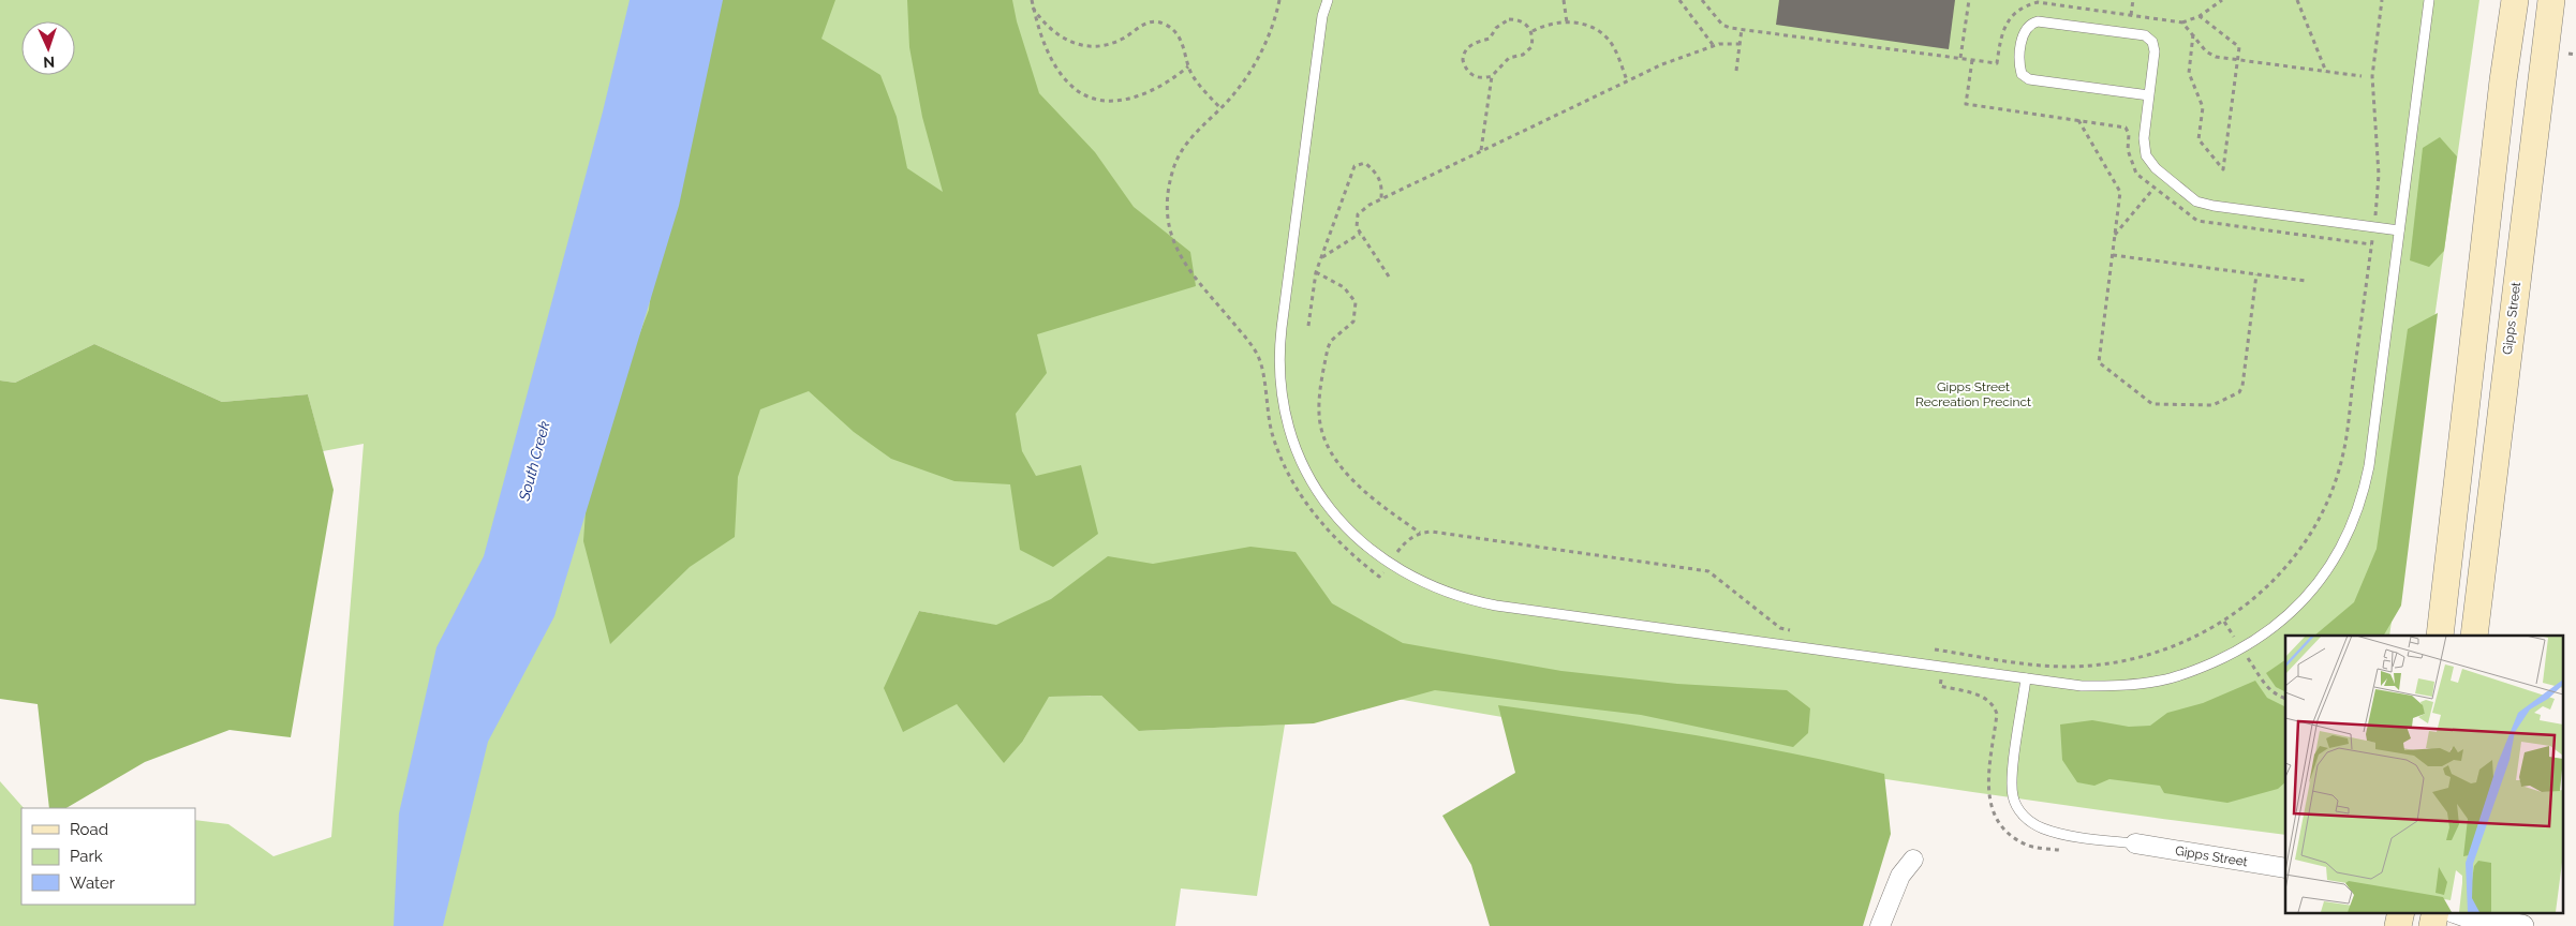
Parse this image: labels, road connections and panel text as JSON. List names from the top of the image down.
{
  "streets": {
    "main road": ["Gipps Street"]
  },
  "water": ["South Creek"],
  "parks": ["Gipps Street Recreation Precinct"],
  "legend": ["Road", "Park", "Water"],
  "north": "bottom"
}
